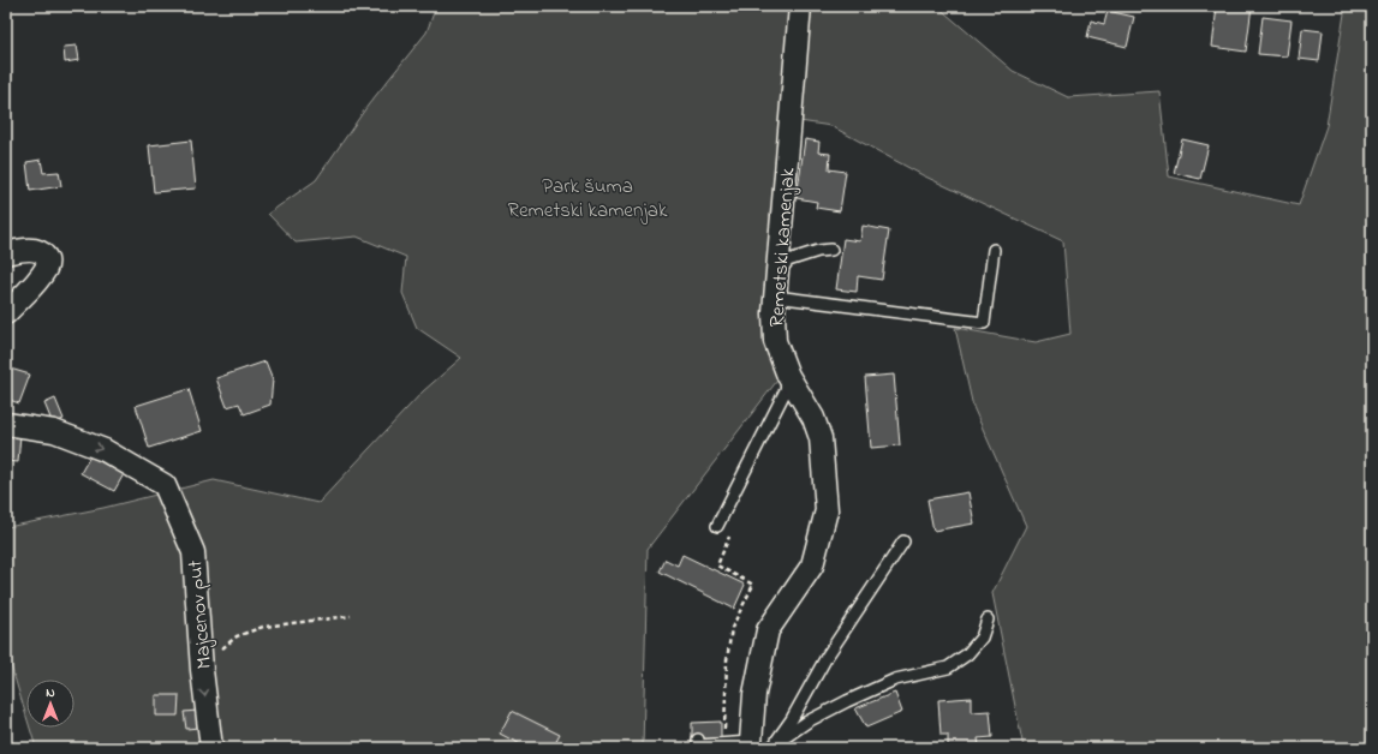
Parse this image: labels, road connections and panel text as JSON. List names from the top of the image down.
{
  "streets": {
    "street": ["Remetski kamenjak", "Majcenov put"]
  },
  "one_way": ["Majcenov put"],
  "parks": ["Park šuma Remetski kamenjak"],
  "north": "top"
}
